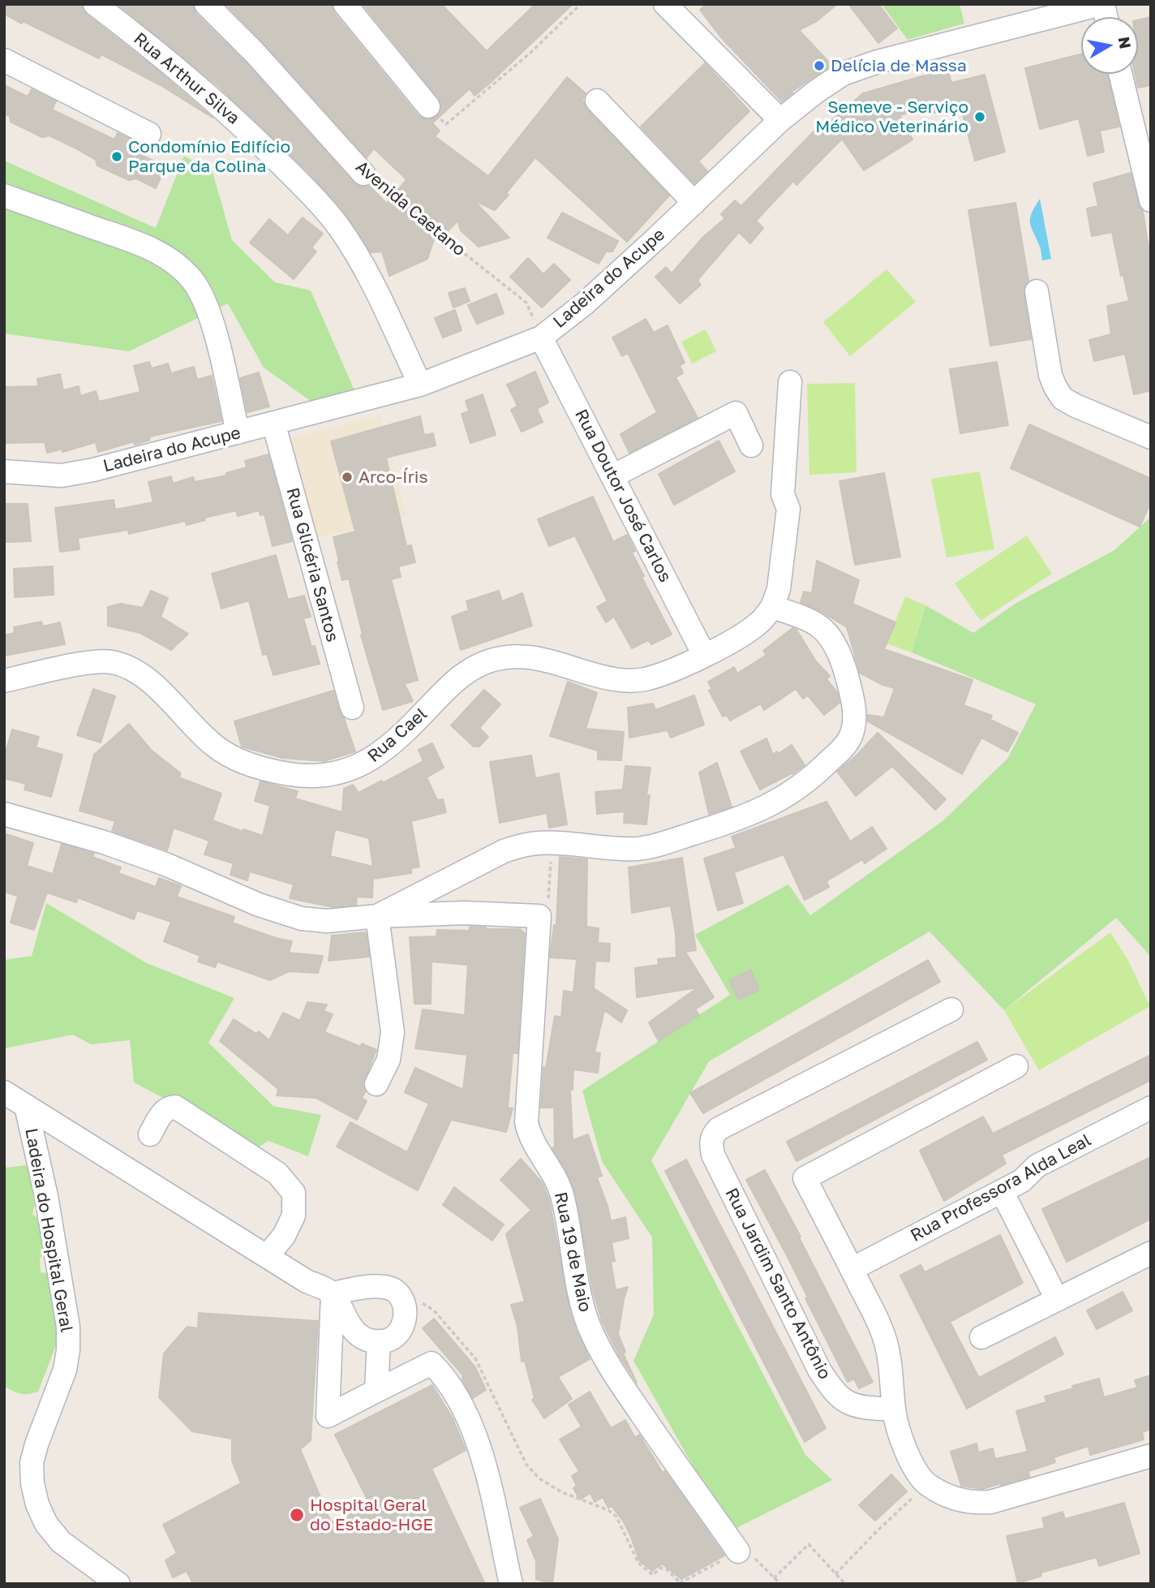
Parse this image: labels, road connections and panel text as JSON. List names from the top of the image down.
{
  "streets": {
    "street": [
      "Rua Arthur Silva",
      "Avenida Caetano",
      "Ladeira do Acupe",
      "Rua Doutor José Carlos",
      "Rua Glicéria Santos",
      "Rua Cael",
      "Rua Professora Alda Leal",
      "Ladeira do Hospital Geral",
      "Rua 19 de Maio",
      "Rua Jardim Santo Antônio"
    ]
  },
  "crossings": [
    ["Rua Arthur Silva", "Ladeira do Acupe"],
    ["Avenida Caetano", "Ladeira do Acupe"],
    ["Avenida Caetano", "Rua Doutor José Carlos"],
    ["Ladeira do Acupe", "Rua Doutor José Carlos"],
    ["Ladeira do Acupe", "Rua Glicéria Santos"],
    ["Rua Doutor José Carlos", "Rua Cael"]
  ],
  "places": [
    "Delícia de Massa",
    "Semeve - Serviço Médico Veterinário",
    "Condomínio Edifício Parque da Colina",
    "Arco-Íris",
    "Hospital Geral do Estado-HGE"
  ],
  "north": "right"
}
